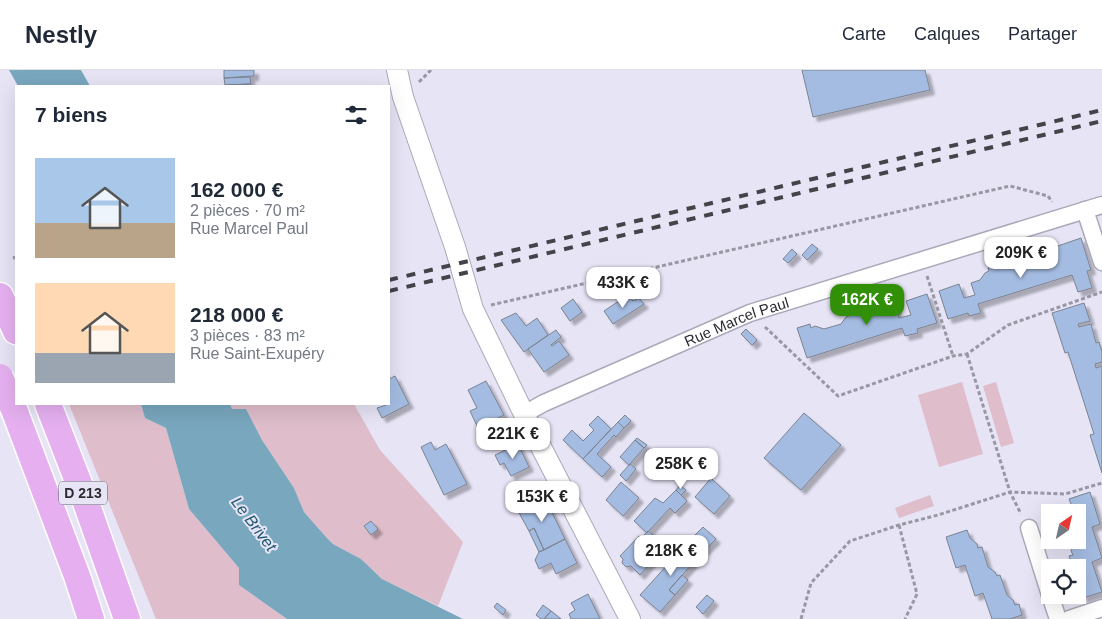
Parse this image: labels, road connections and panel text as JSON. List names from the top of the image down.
{
  "streets": {
    "highway": ["D 213"],
    "street": ["Rue Marcel Paul"]
  },
  "water": ["Le Brivet"],
  "north": "top right",
  "page": {
    "header": "Nestly",
    "nav": ["Carte", "Calques", "Partager"],
    "heading": "7 biens",
    "list": [
      {
        "name": "162 000 €",
        "note": "2 pièces · 70 m² · Rue Marcel Paul"
      },
      {
        "name": "218 000 €",
        "note": "3 pièces · 83 m² · Rue Saint-Exupéry"
      }
    ],
    "price": [
      "209K €",
      "433K €",
      "162K €",
      "221K €",
      "258K €",
      "153K €",
      "218K €"
    ]
  }
}
